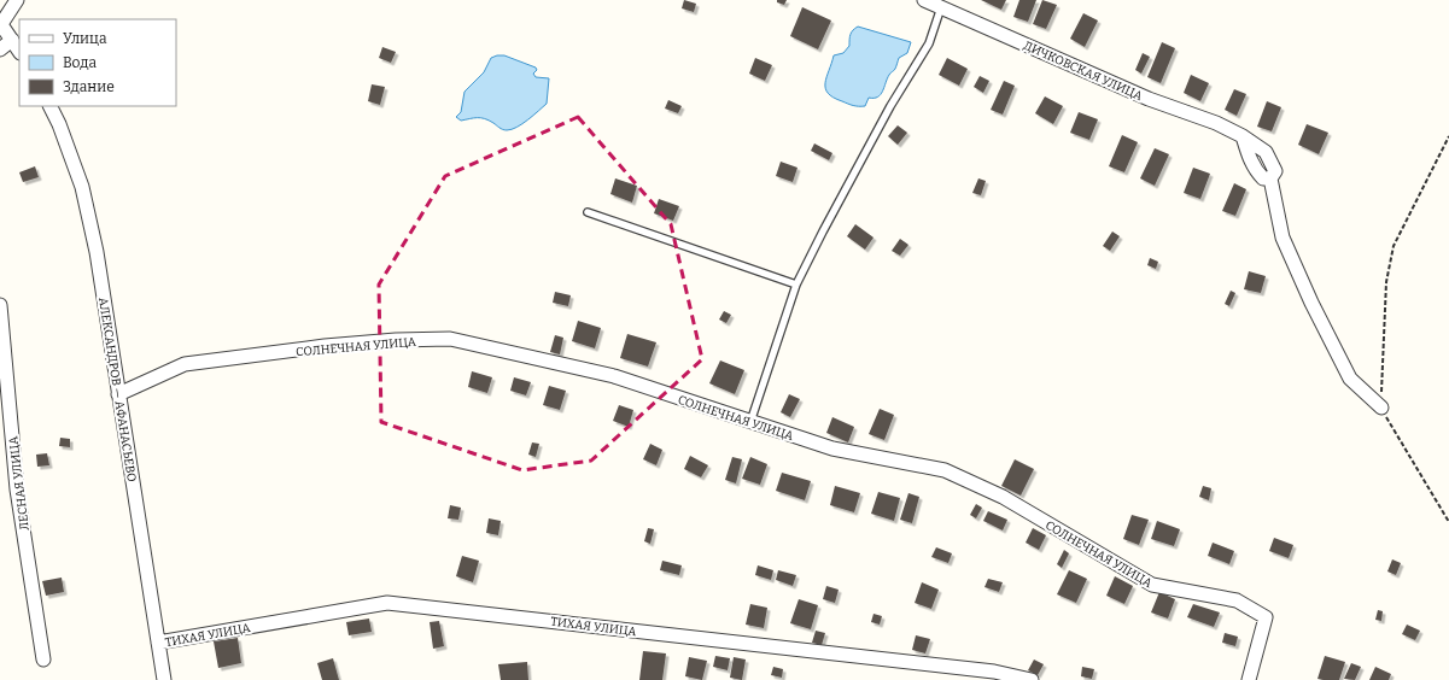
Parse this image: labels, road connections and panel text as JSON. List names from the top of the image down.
{
  "streets": {
    "street": [
      "ДИЧКОВСКАЯ УЛИЦА",
      "СОЛНЕЧНАЯ УЛИЦА",
      "АЛЕКСАНДРОВ — АФАНАСЬЕВО",
      "ЛЕСНАЯ УЛИЦА",
      "ТИХАЯ УЛИЦА"
    ]
  },
  "crossings": [
    ["СОЛНЕЧНАЯ УЛИЦА", "АЛЕКСАНДРОВ — АФАНАСЬЕВО"],
    ["АЛЕКСАНДРОВ — АФАНАСЬЕВО", "ТИХАЯ УЛИЦА"]
  ],
  "legend": ["Улица", "Вода", "Здание"]
}
